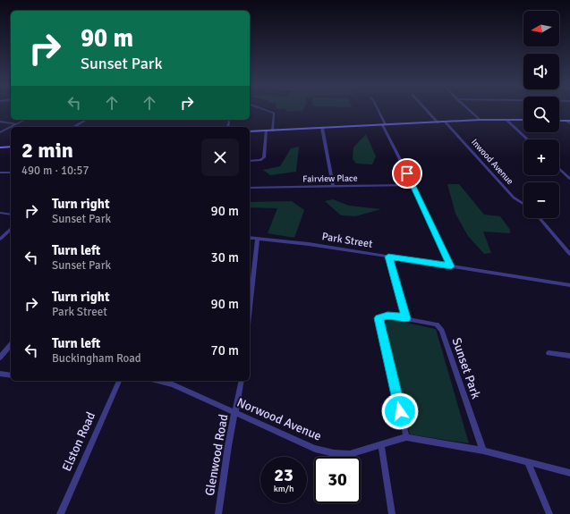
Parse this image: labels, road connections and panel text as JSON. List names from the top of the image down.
{
  "streets": {
    "street": [
      "Inwood Avenue",
      "Fairview Place",
      "Park Street",
      "Sunset Park",
      "Norwood Avenue",
      "Elston Road",
      "Glenwood Road"
    ]
  },
  "crossings": [
    ["Sunset Park", "Norwood Avenue"],
    ["Norwood Avenue", "Glenwood Road"]
  ],
  "north": "left",
  "page": {
    "map_buttons": ["+", "−"],
    "turn": ["90 m", "Sunset Park"],
    "heading": ["2 min", "490 m · 10:57"],
    "list": [
      {
        "name": "Turn right",
        "note": "Sunset Park",
        "value": "90 m"
      },
      {
        "name": "Turn left",
        "note": "Sunset Park",
        "value": "30 m"
      },
      {
        "name": "Turn right",
        "note": "Park Street",
        "value": "90 m"
      },
      {
        "name": "Turn left",
        "note": "Buckingham Road",
        "value": "70 m"
      }
    ],
    "speed": "23 km/h",
    "limit": "30"
  }
}
